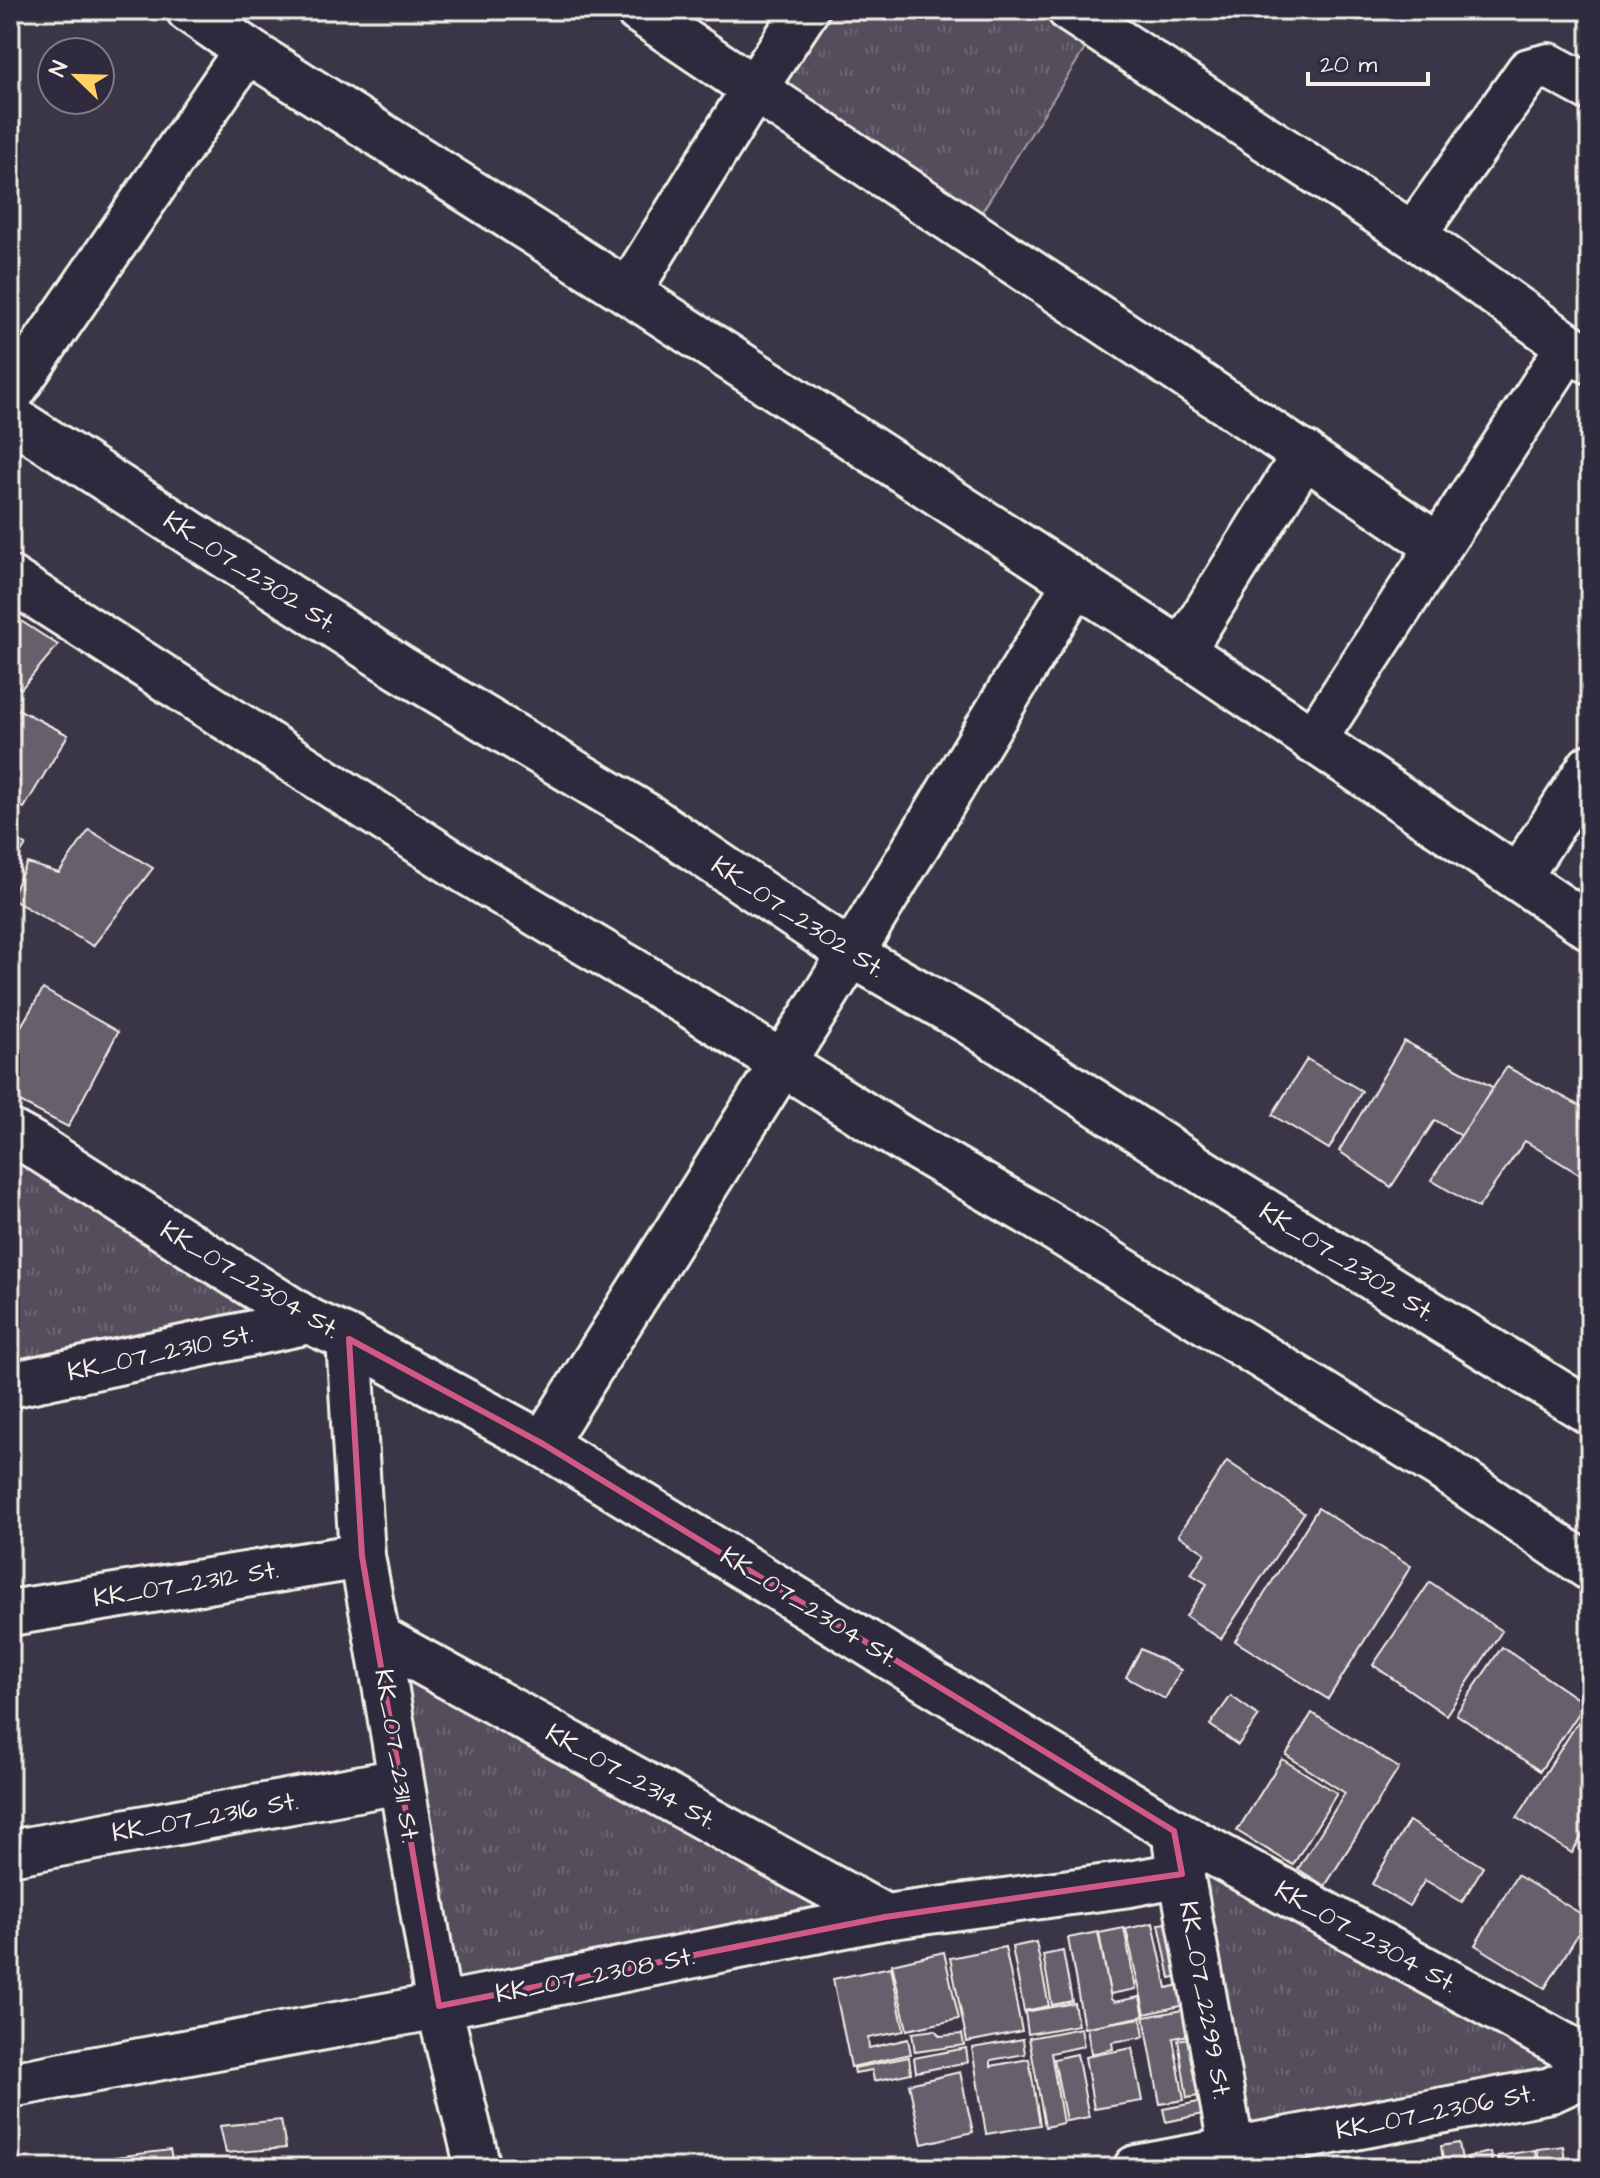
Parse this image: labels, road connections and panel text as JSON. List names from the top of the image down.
{
  "streets": {
    "street": [
      "KK_07_2302 St.",
      "KK_07_2304 St.",
      "KK_07_2310 St.",
      "KK_07_2312 St.",
      "KK_07_2311 St.",
      "KK_07_2314 St.",
      "KK_07_2316 St.",
      "KK_07_2308 St.",
      "KK_07_2299 St.",
      "KK_07_2306 St."
    ]
  },
  "crossings": [
    ["KK_07_2304 St.", "KK_07_2310 St."],
    ["KK_07_2304 St.", "KK_07_2311 St."],
    ["KK_07_2304 St.", "KK_07_2299 St."],
    ["KK_07_2312 St.", "KK_07_2311 St."],
    ["KK_07_2311 St.", "KK_07_2314 St."],
    ["KK_07_2311 St.", "KK_07_2316 St."],
    ["KK_07_2311 St.", "KK_07_2308 St."],
    ["KK_07_2314 St.", "KK_07_2308 St."],
    ["KK_07_2308 St.", "KK_07_2299 St."],
    ["KK_07_2299 St.", "KK_07_2306 St."]
  ],
  "scale_bar": "20 m",
  "north": "top left"
}
